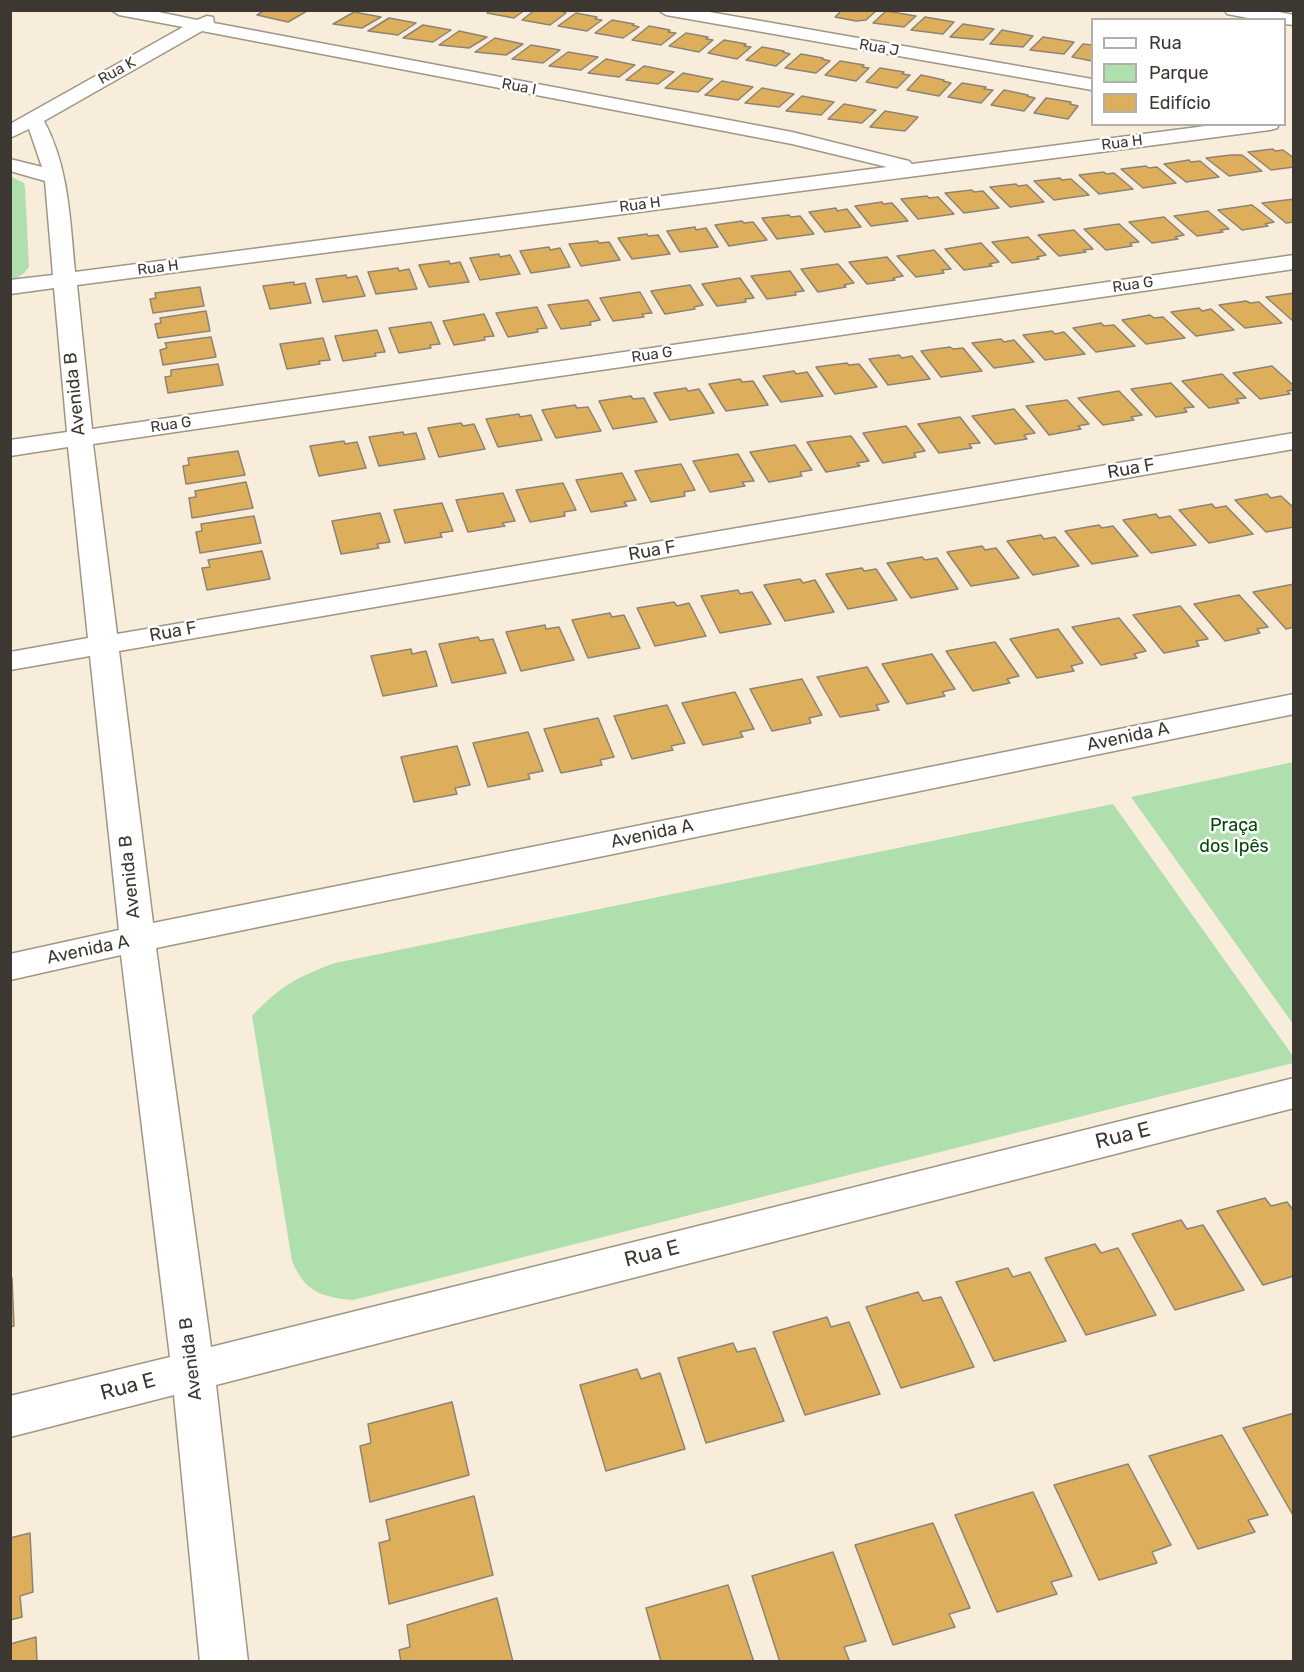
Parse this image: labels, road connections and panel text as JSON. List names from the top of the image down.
{
  "streets": {
    "street": [
      "Rua J",
      "Rua K",
      "Rua I",
      "Rua H",
      "Rua G",
      "Avenida B",
      "Rua F",
      "Avenida A",
      "Rua E"
    ]
  },
  "crossings": [
    ["Rua K", "Rua I"],
    ["Rua K", "Avenida B"],
    ["Rua I", "Rua H"],
    ["Rua H", "Avenida B"],
    ["Rua G", "Avenida B"],
    ["Avenida B", "Rua F"],
    ["Avenida B", "Avenida A"],
    ["Avenida B", "Rua E"]
  ],
  "parks": ["Praça dos Ipês"],
  "legend": ["Rua", "Parque", "Edifício"]
}
